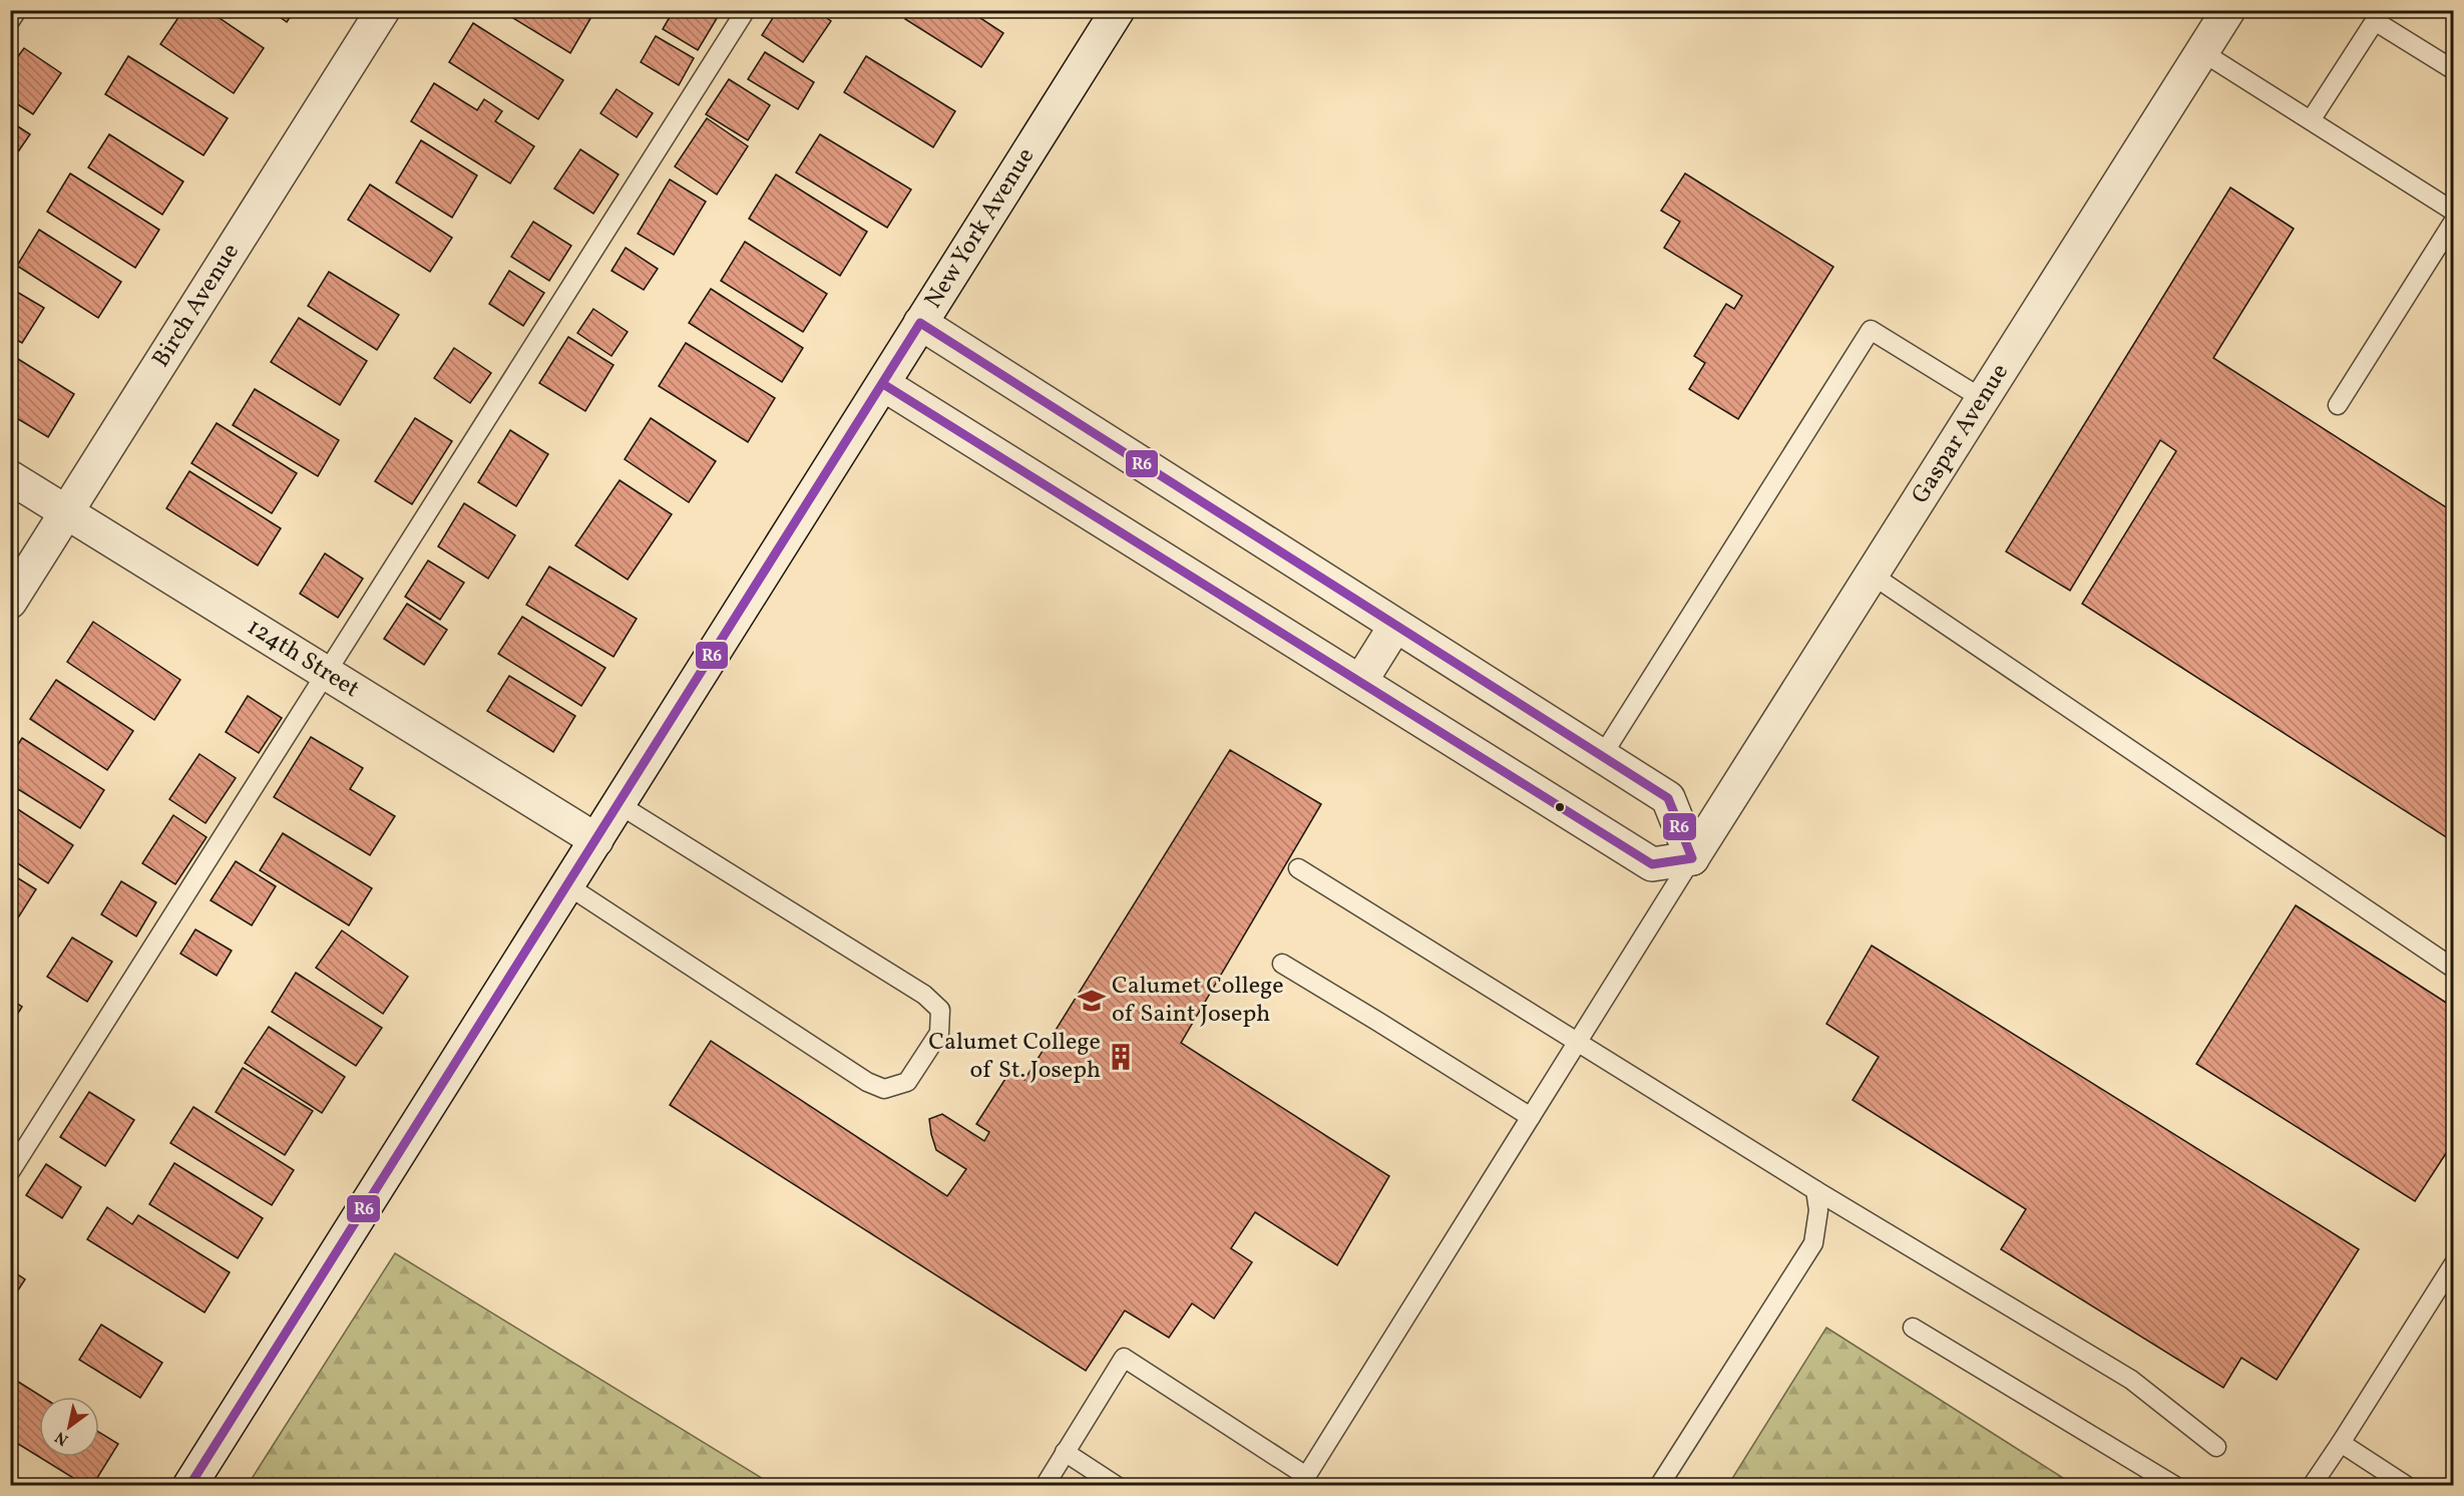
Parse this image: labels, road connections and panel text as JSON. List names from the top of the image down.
{
  "streets": {
    "street": [
      "New York Avenue",
      "Birch Avenue",
      "Gaspar Avenue",
      "124th Street"
    ]
  },
  "crossings": [
    ["New York Avenue", "124th Street"],
    ["Birch Avenue", "124th Street"]
  ],
  "places": {
    "school or university": ["Calumet College of Saint Joseph"],
    "building": ["Calumet College of St. Joseph"]
  },
  "lines": ["transit line R6"],
  "north": "bottom left"
}
